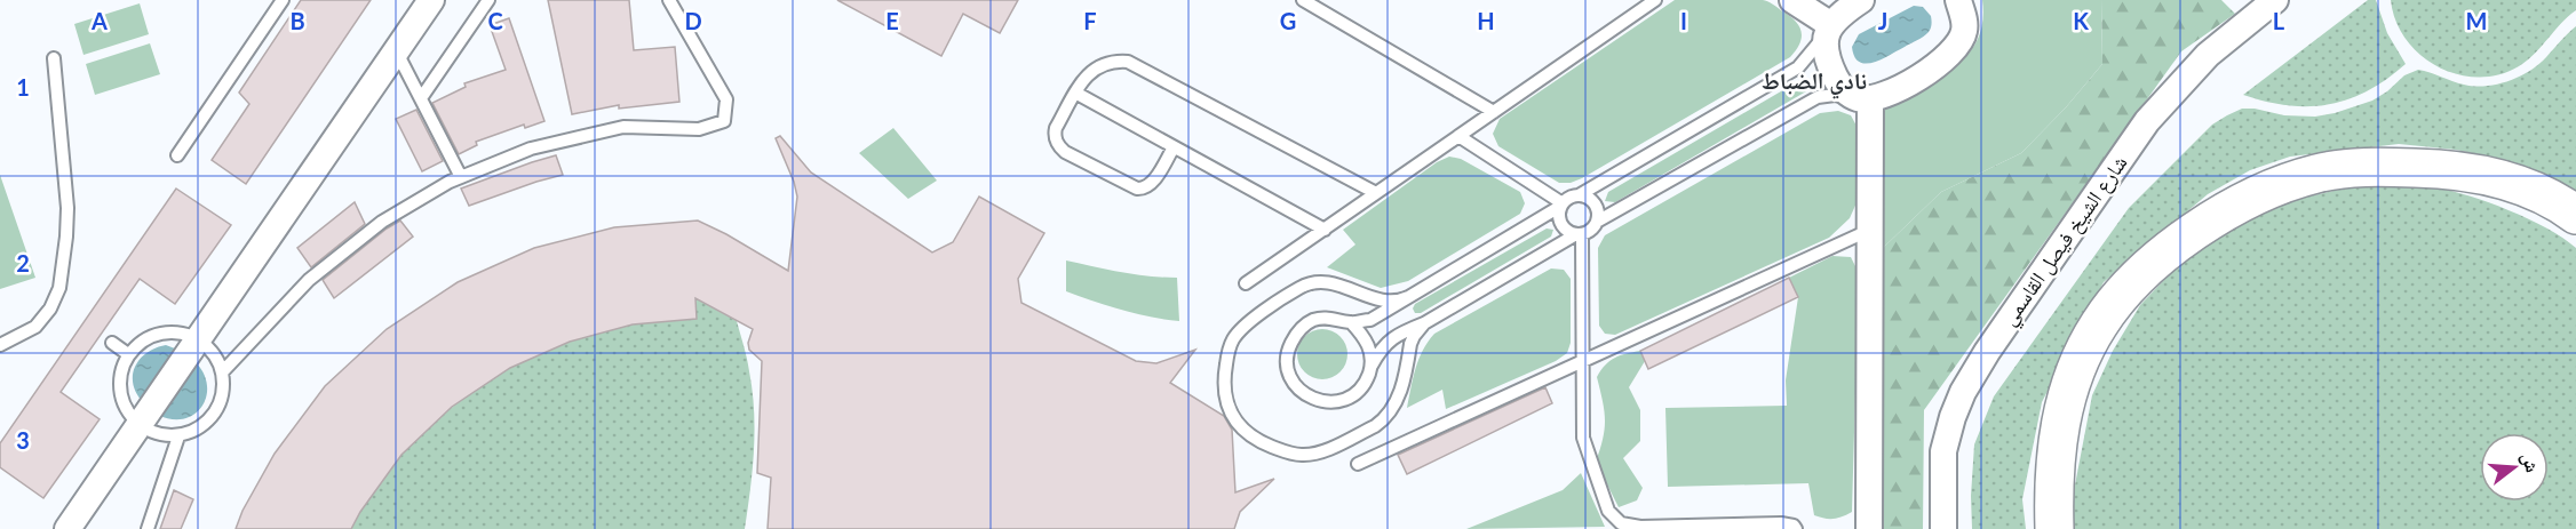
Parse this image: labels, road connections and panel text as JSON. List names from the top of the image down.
{
  "streets": {
    "street": ["شارع الشيخ فيصل القاسمي"]
  },
  "districts": ["نادي الضباط"],
  "north": "right",
  "grid": {
    "columns": [
      "A",
      "B",
      "C",
      "D",
      "E",
      "F",
      "G",
      "H",
      "I",
      "J",
      "K",
      "L",
      "M"
    ],
    "rows": ["1", "2", "3"]
  }
}
